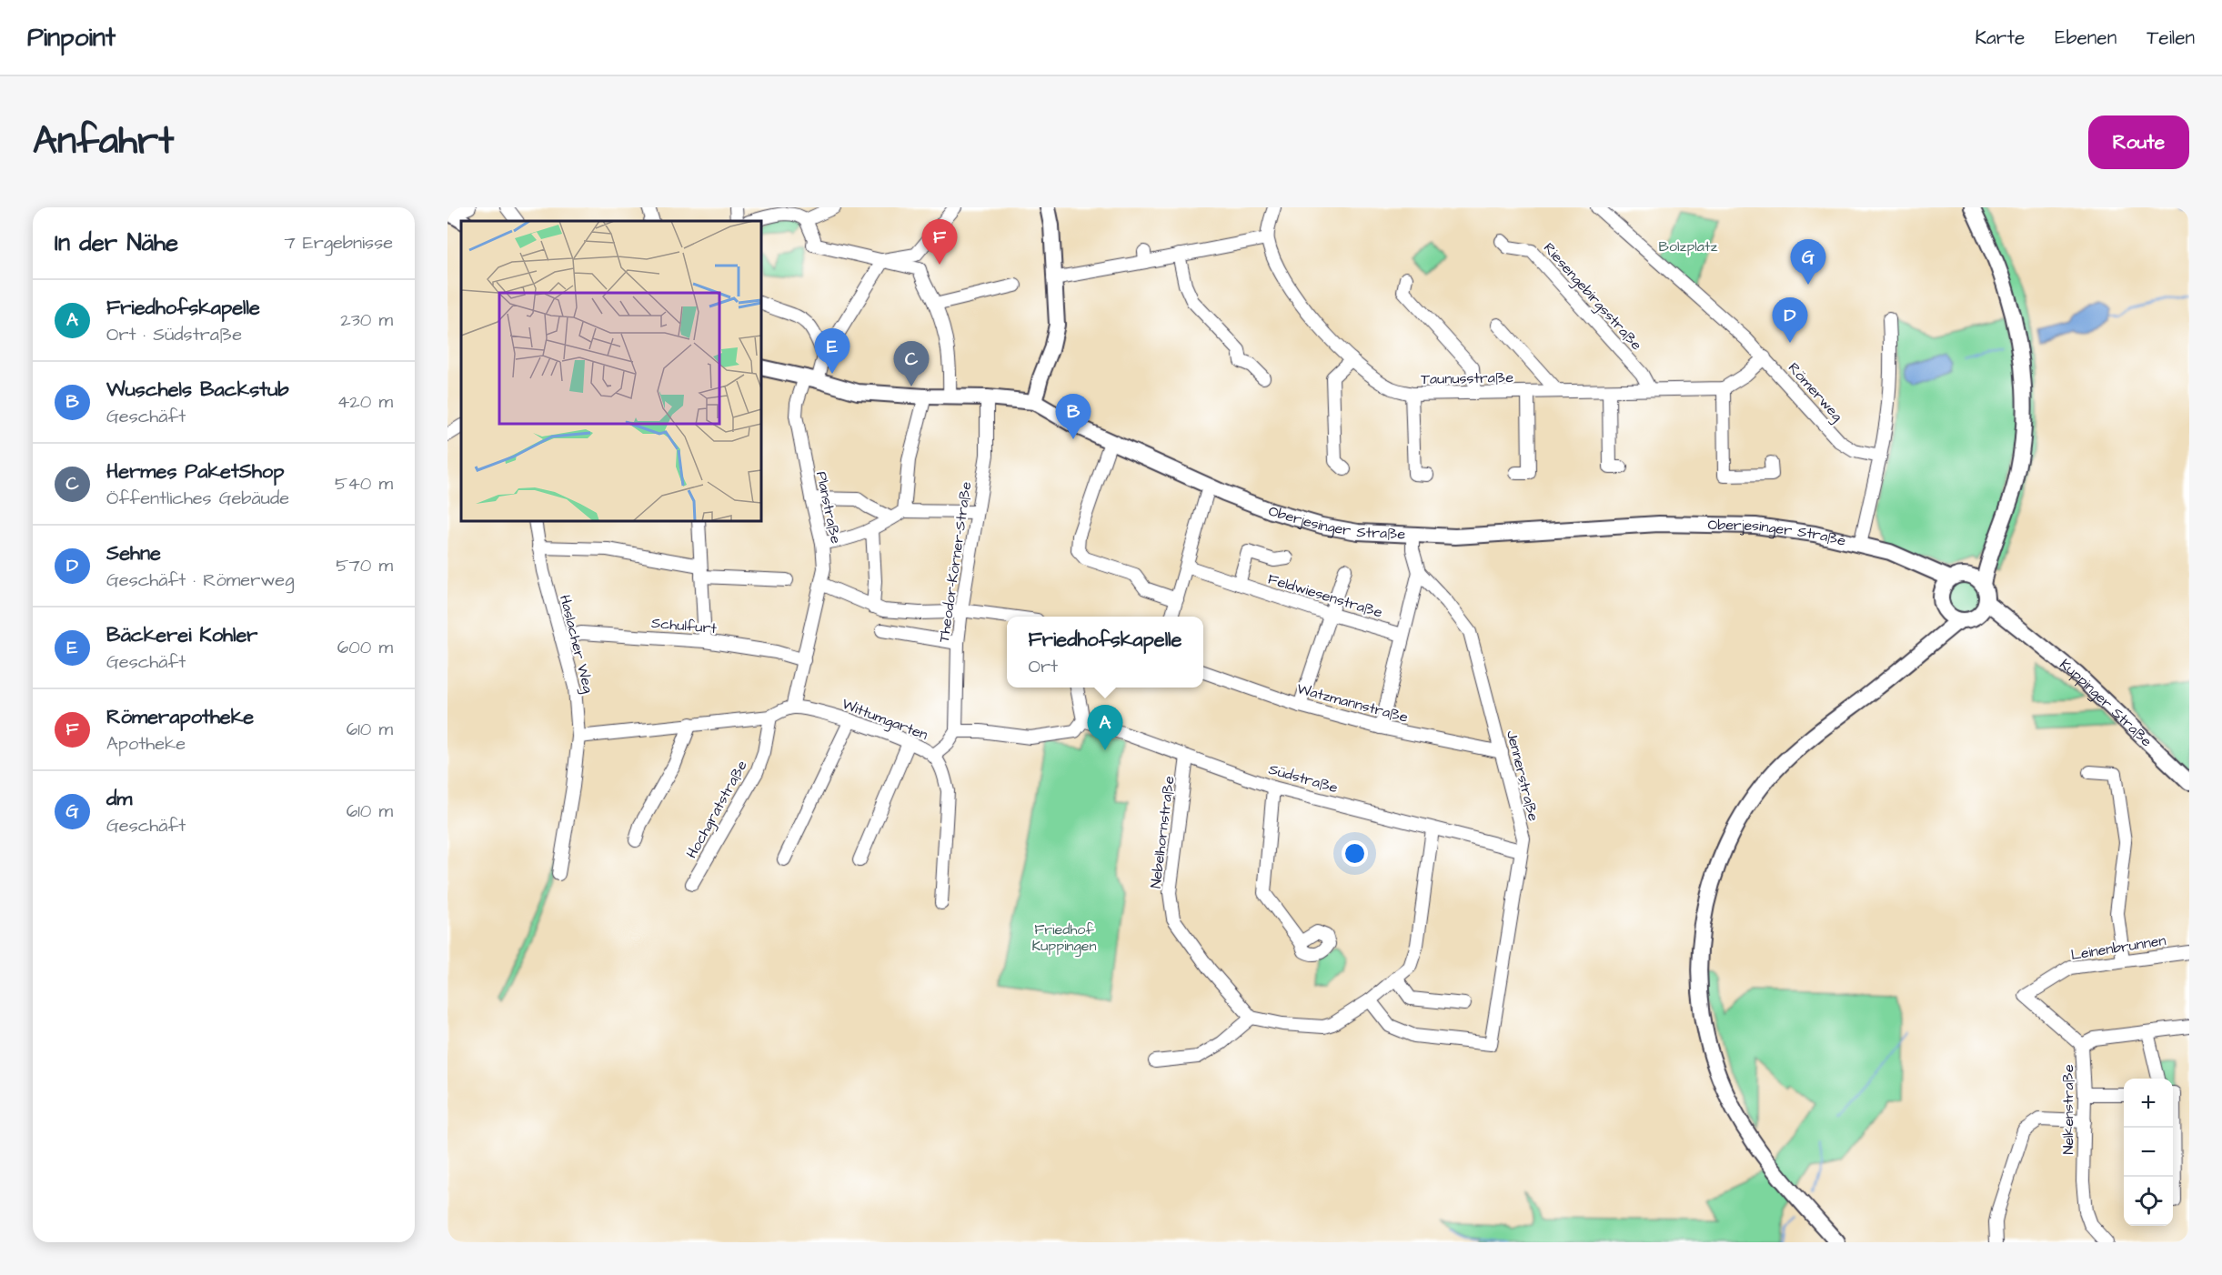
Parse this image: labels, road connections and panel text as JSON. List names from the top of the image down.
{
  "streets": {
    "main road": ["Oberjesinger Straße", "Kuppinger Straße"],
    "street": [
      "Riesengebirgsstraße",
      "Taunusstraße",
      "Römerweg",
      "Planstraße",
      "Theodor-Körner-Straße",
      "Feldwiesenstraße",
      "Schulfurt",
      "Haslacher Weg",
      "Watzmannstraße",
      "Wittumgarten",
      "Jennerstraße",
      "Südstraße",
      "Hochgratstraße",
      "Nebelhornstraße",
      "Leinenbrunnen",
      "Nelkenstraße"
    ]
  },
  "crossings": [
    ["Riesengebirgsstraße", "Taunusstraße"],
    ["Planstraße", "Schulfurt"],
    ["Planstraße", "Wittumgarten"],
    ["Oberjesinger Straße", "Jennerstraße"],
    ["Schulfurt", "Haslacher Weg"],
    ["Watzmannstraße", "Jennerstraße"],
    ["Jennerstraße", "Südstraße"],
    ["Südstraße", "Nebelhornstraße"],
    ["Leinenbrunnen", "Nelkenstraße"]
  ],
  "parks": ["Bolzplatz", "Friedhof Kuppingen"],
  "page": {
    "header": "Pinpoint",
    "nav": ["Karte", "Ebenen", "Teilen"],
    "title": "Anfahrt",
    "buttons": "Route",
    "heading": ["In der Nähe", "7 Ergebnisse"],
    "pins": [
      "F",
      "G",
      "D",
      "E",
      "C",
      "B",
      "A"
    ],
    "list": [
      {
        "mark": "A",
        "name": "Friedhofskapelle",
        "note": "Ort · Südstraße",
        "value": "230 m"
      },
      {
        "mark": "B",
        "name": "Wuschels Backstub",
        "note": "Geschäft",
        "value": "420 m"
      },
      {
        "mark": "C",
        "name": "Hermes PaketShop",
        "note": "Öffentliches Gebäude",
        "value": "540 m"
      },
      {
        "mark": "D",
        "name": "Sehne",
        "note": "Geschäft · Römerweg",
        "value": "570 m"
      },
      {
        "mark": "E",
        "name": "Bäckerei Kohler",
        "note": "Geschäft",
        "value": "600 m"
      },
      {
        "mark": "F",
        "name": "Römerapotheke",
        "note": "Apotheke",
        "value": "610 m"
      },
      {
        "mark": "G",
        "name": "dm",
        "note": "Geschäft",
        "value": "610 m"
      }
    ],
    "popup": ["Friedhofskapelle", "Ort"],
    "map_buttons": ["+", "−"]
  }
}
